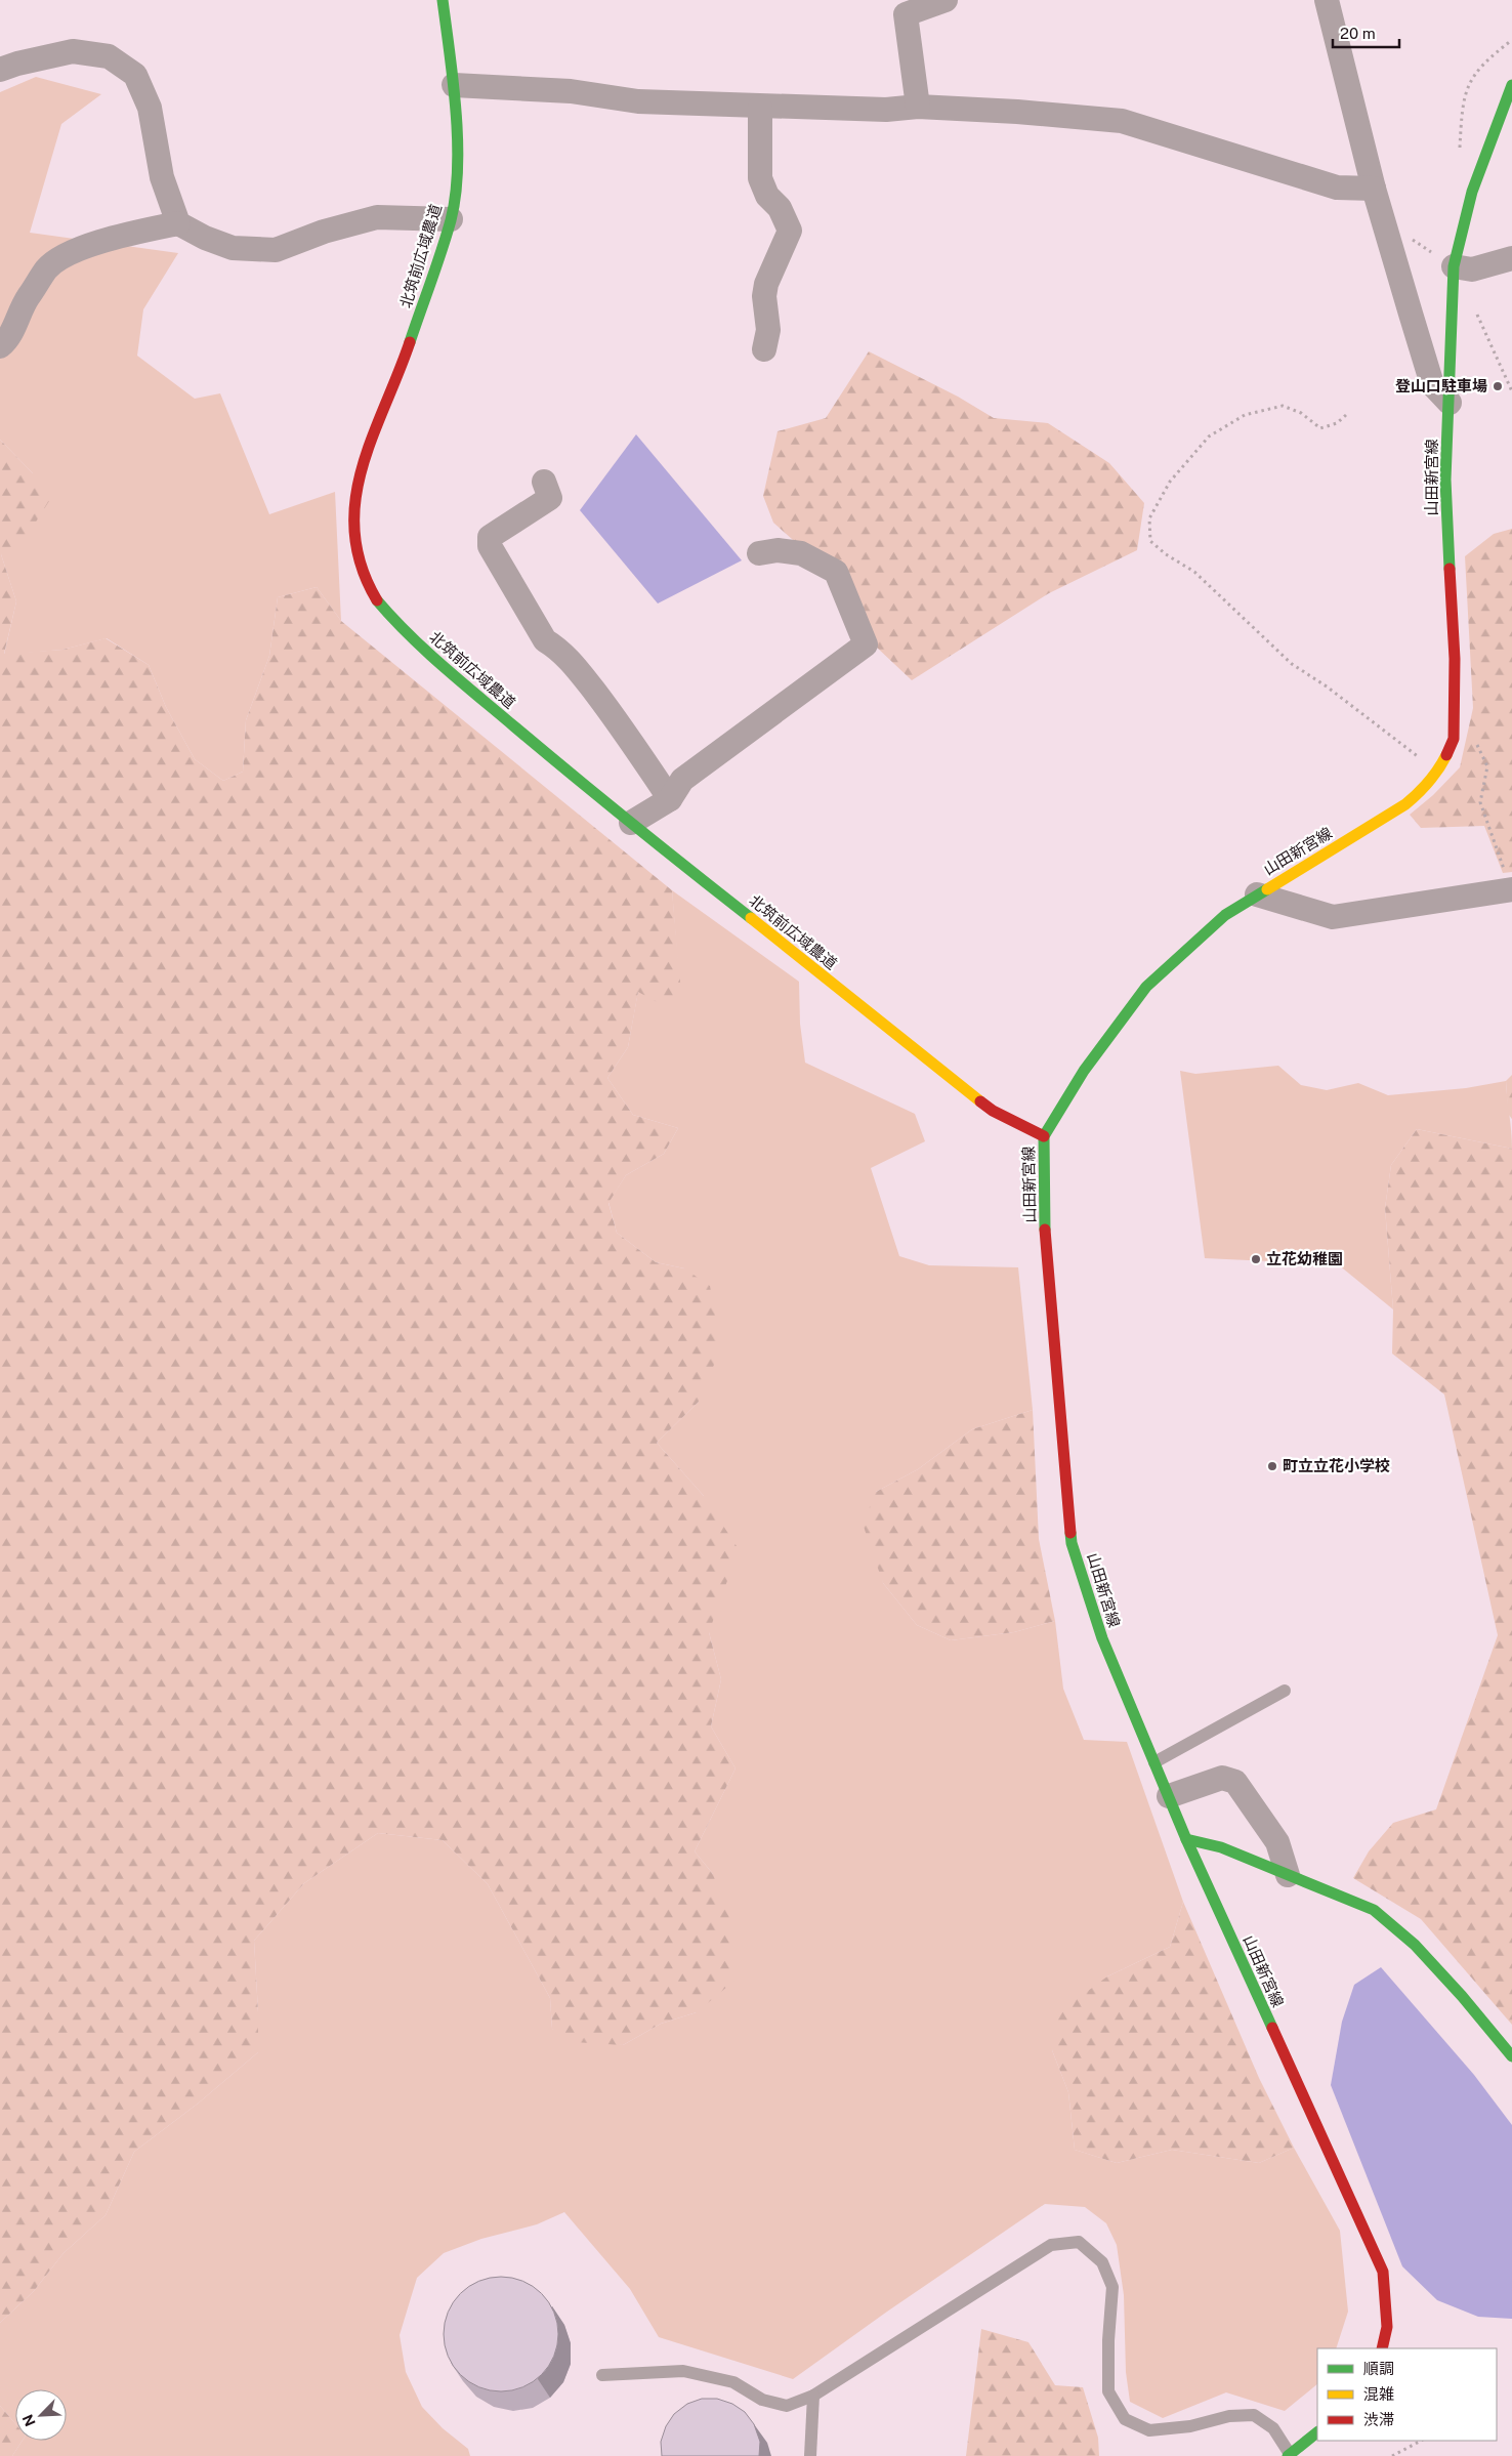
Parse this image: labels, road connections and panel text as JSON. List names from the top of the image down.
{
  "streets": {
    "main road": ["北筑前広域農道", "山田新宮線"]
  },
  "crossings": [
    ["北筑前広域農道", "山田新宮線"]
  ],
  "places": ["登山口駐車場", "立花幼稚園", "町立立花小学校"],
  "legend": ["順調", "混雑", "渋滞"],
  "scale_bar": "20 m",
  "north": "bottom left"
}
